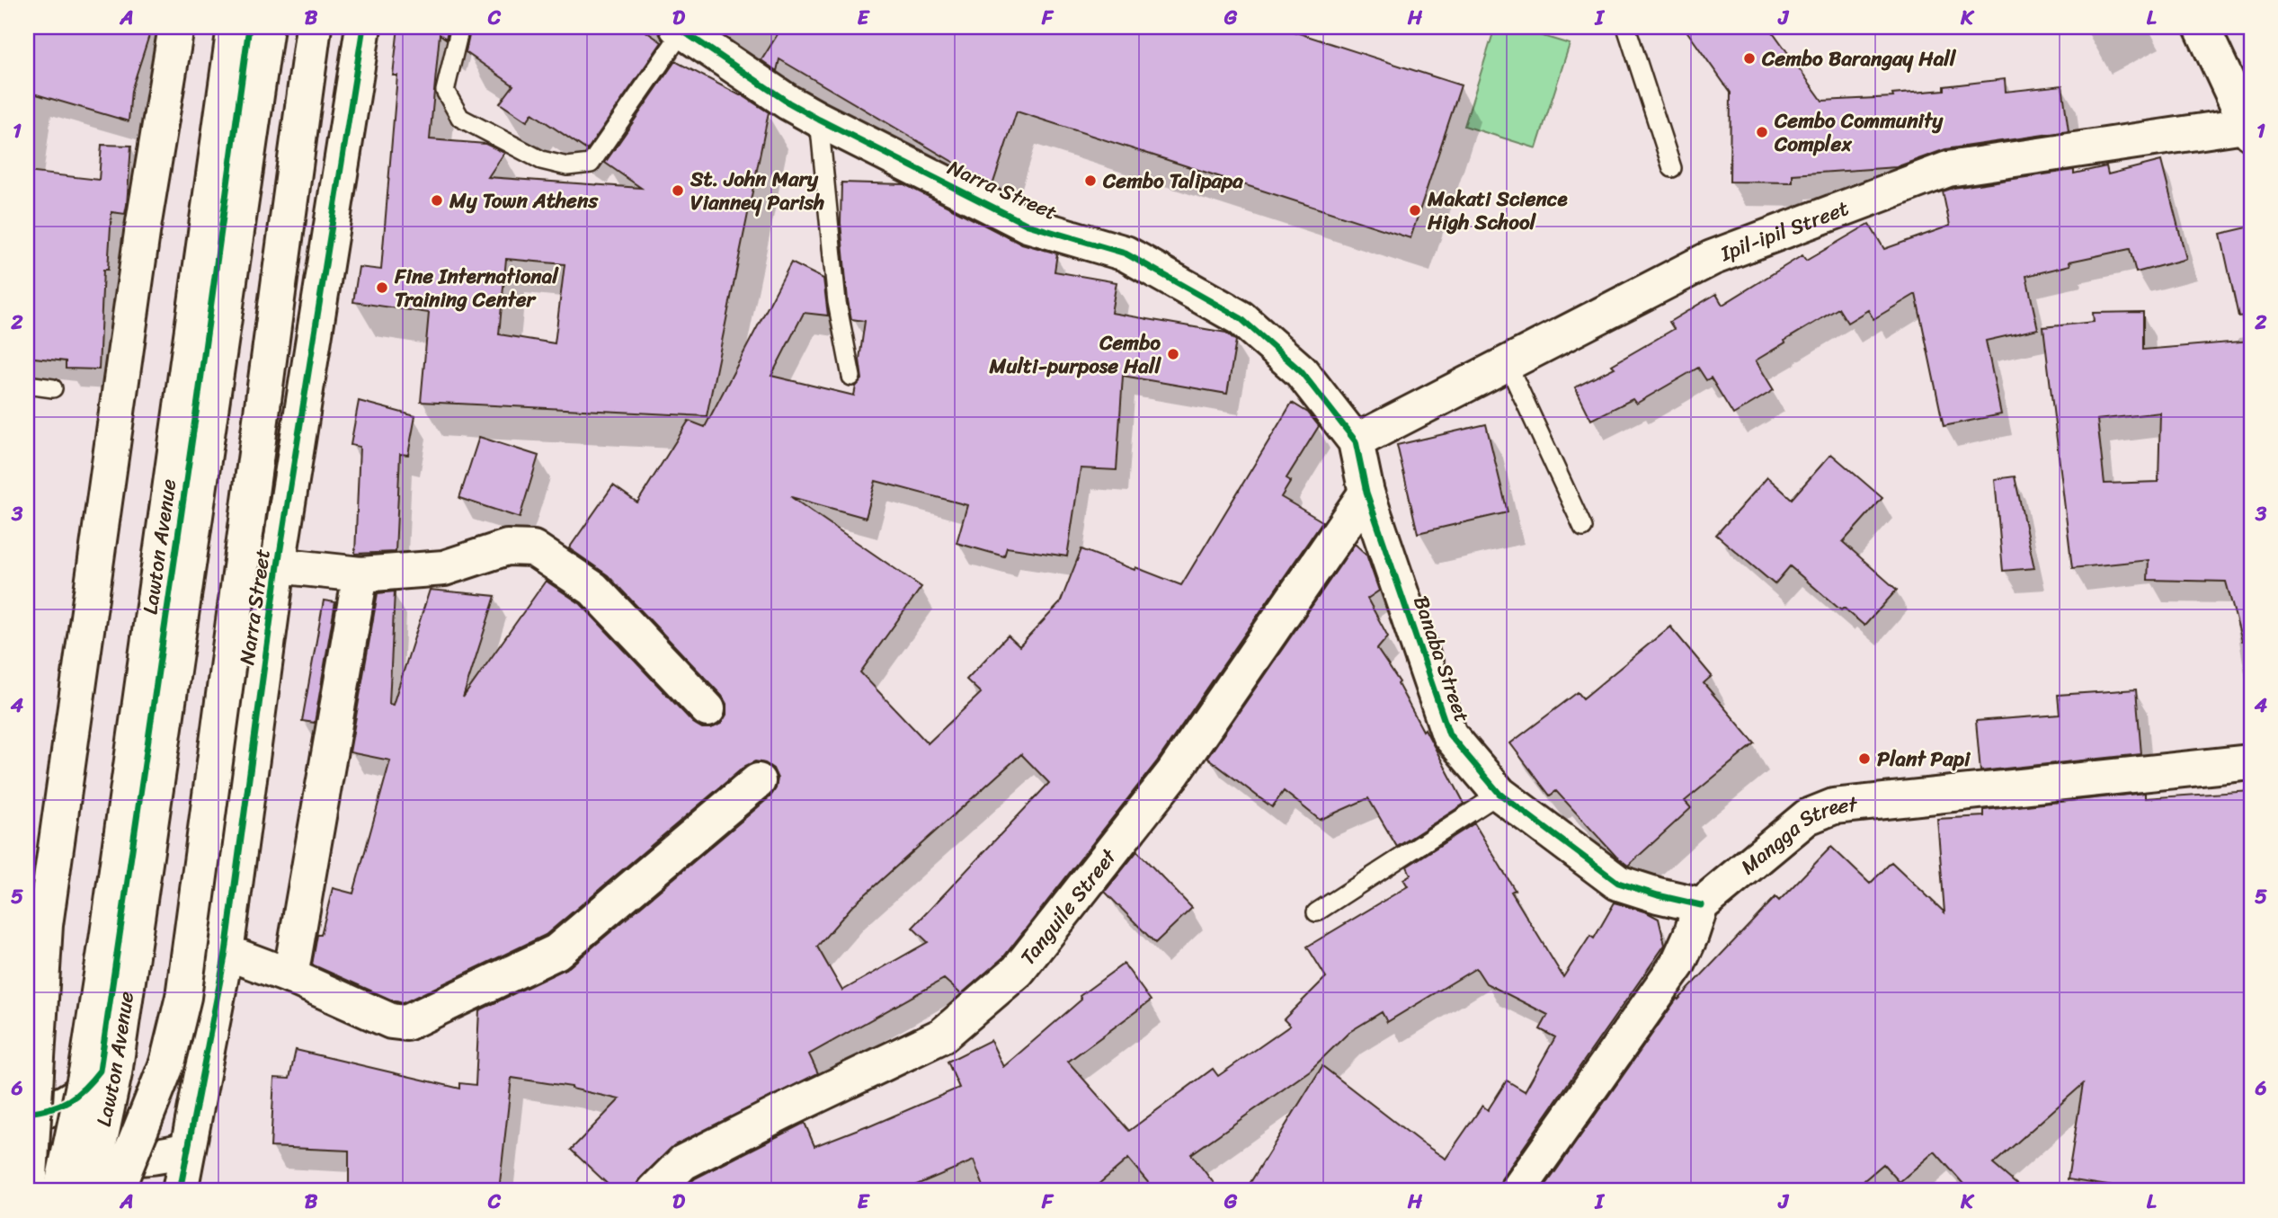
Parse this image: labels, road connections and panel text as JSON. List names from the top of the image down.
{
  "streets": {
    "street": [
      "Narra Street",
      "Ipil-ipil Street",
      "Lawton Avenue",
      "Banaba Street",
      "Mangga Street",
      "Tanguile Street"
    ]
  },
  "crossings": [
    ["Narra Street", "Ipil-ipil Street"],
    ["Narra Street", "Banaba Street"],
    ["Ipil-ipil Street", "Banaba Street"],
    ["Banaba Street", "Mangga Street"],
    ["Banaba Street", "Tanguile Street"]
  ],
  "places": [
    "Cembo Barangay Hall",
    "Cembo Community Complex",
    "Cembo Talipapa",
    "St. John Mary Vianney Parish",
    "My Town Athens",
    "Makati Science High School",
    "Fine International Training Center",
    "Cembo Multi-purpose Hall",
    "Plant Papi"
  ],
  "grid": {
    "columns": [
      "A",
      "B",
      "C",
      "D",
      "E",
      "F",
      "G",
      "H",
      "I",
      "J",
      "K",
      "L"
    ],
    "rows": [
      "1",
      "2",
      "3",
      "4",
      "5",
      "6"
    ]
  }
}
